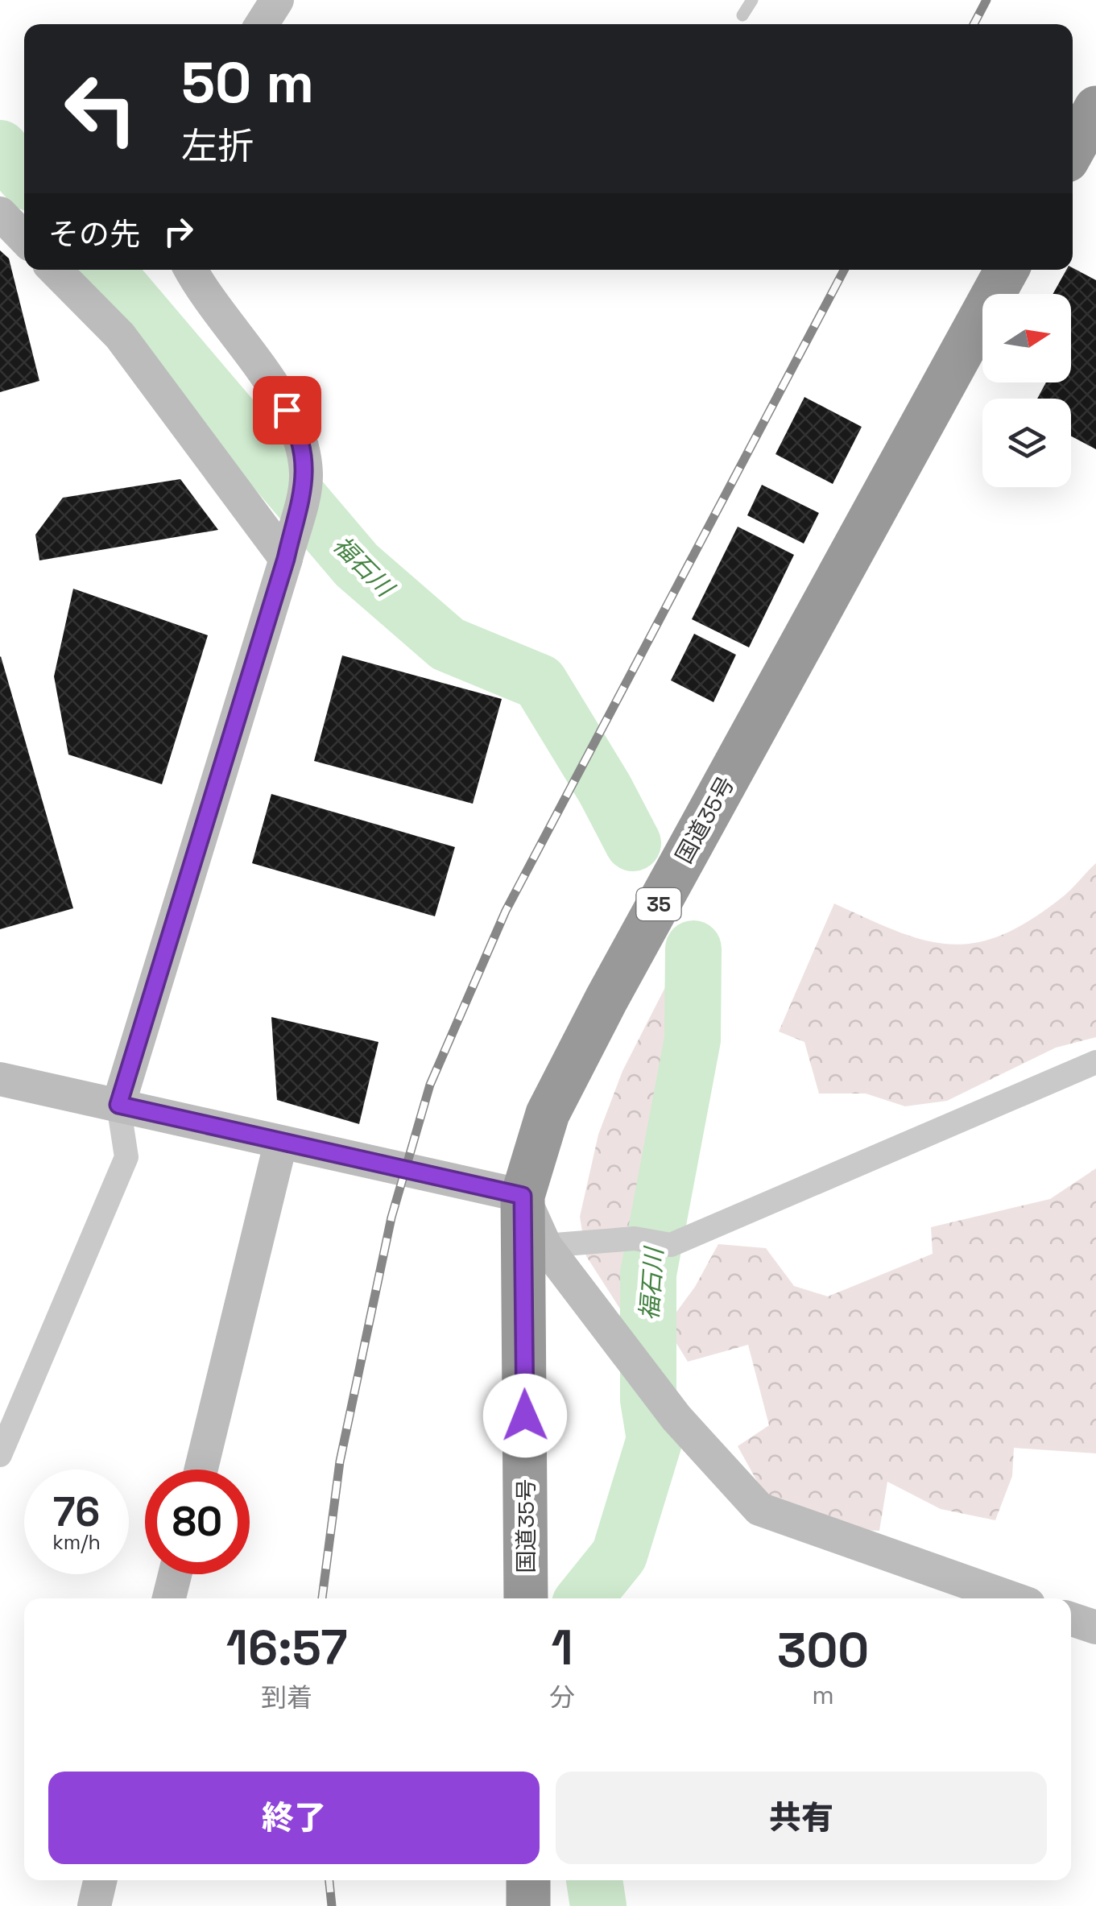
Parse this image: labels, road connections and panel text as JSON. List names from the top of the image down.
{
  "streets": {
    "highway": ["国道35号", "35"]
  },
  "water": ["福石川"],
  "north": "right",
  "page": {
    "turn": ["50 m", "左折"],
    "then": "その先",
    "speed": "76 km/h",
    "limit": "80",
    "eta": [
      "16:57",
      "到着",
      "1",
      "分",
      "300",
      "m"
    ],
    "buttons": ["終了", "共有"]
  }
}
